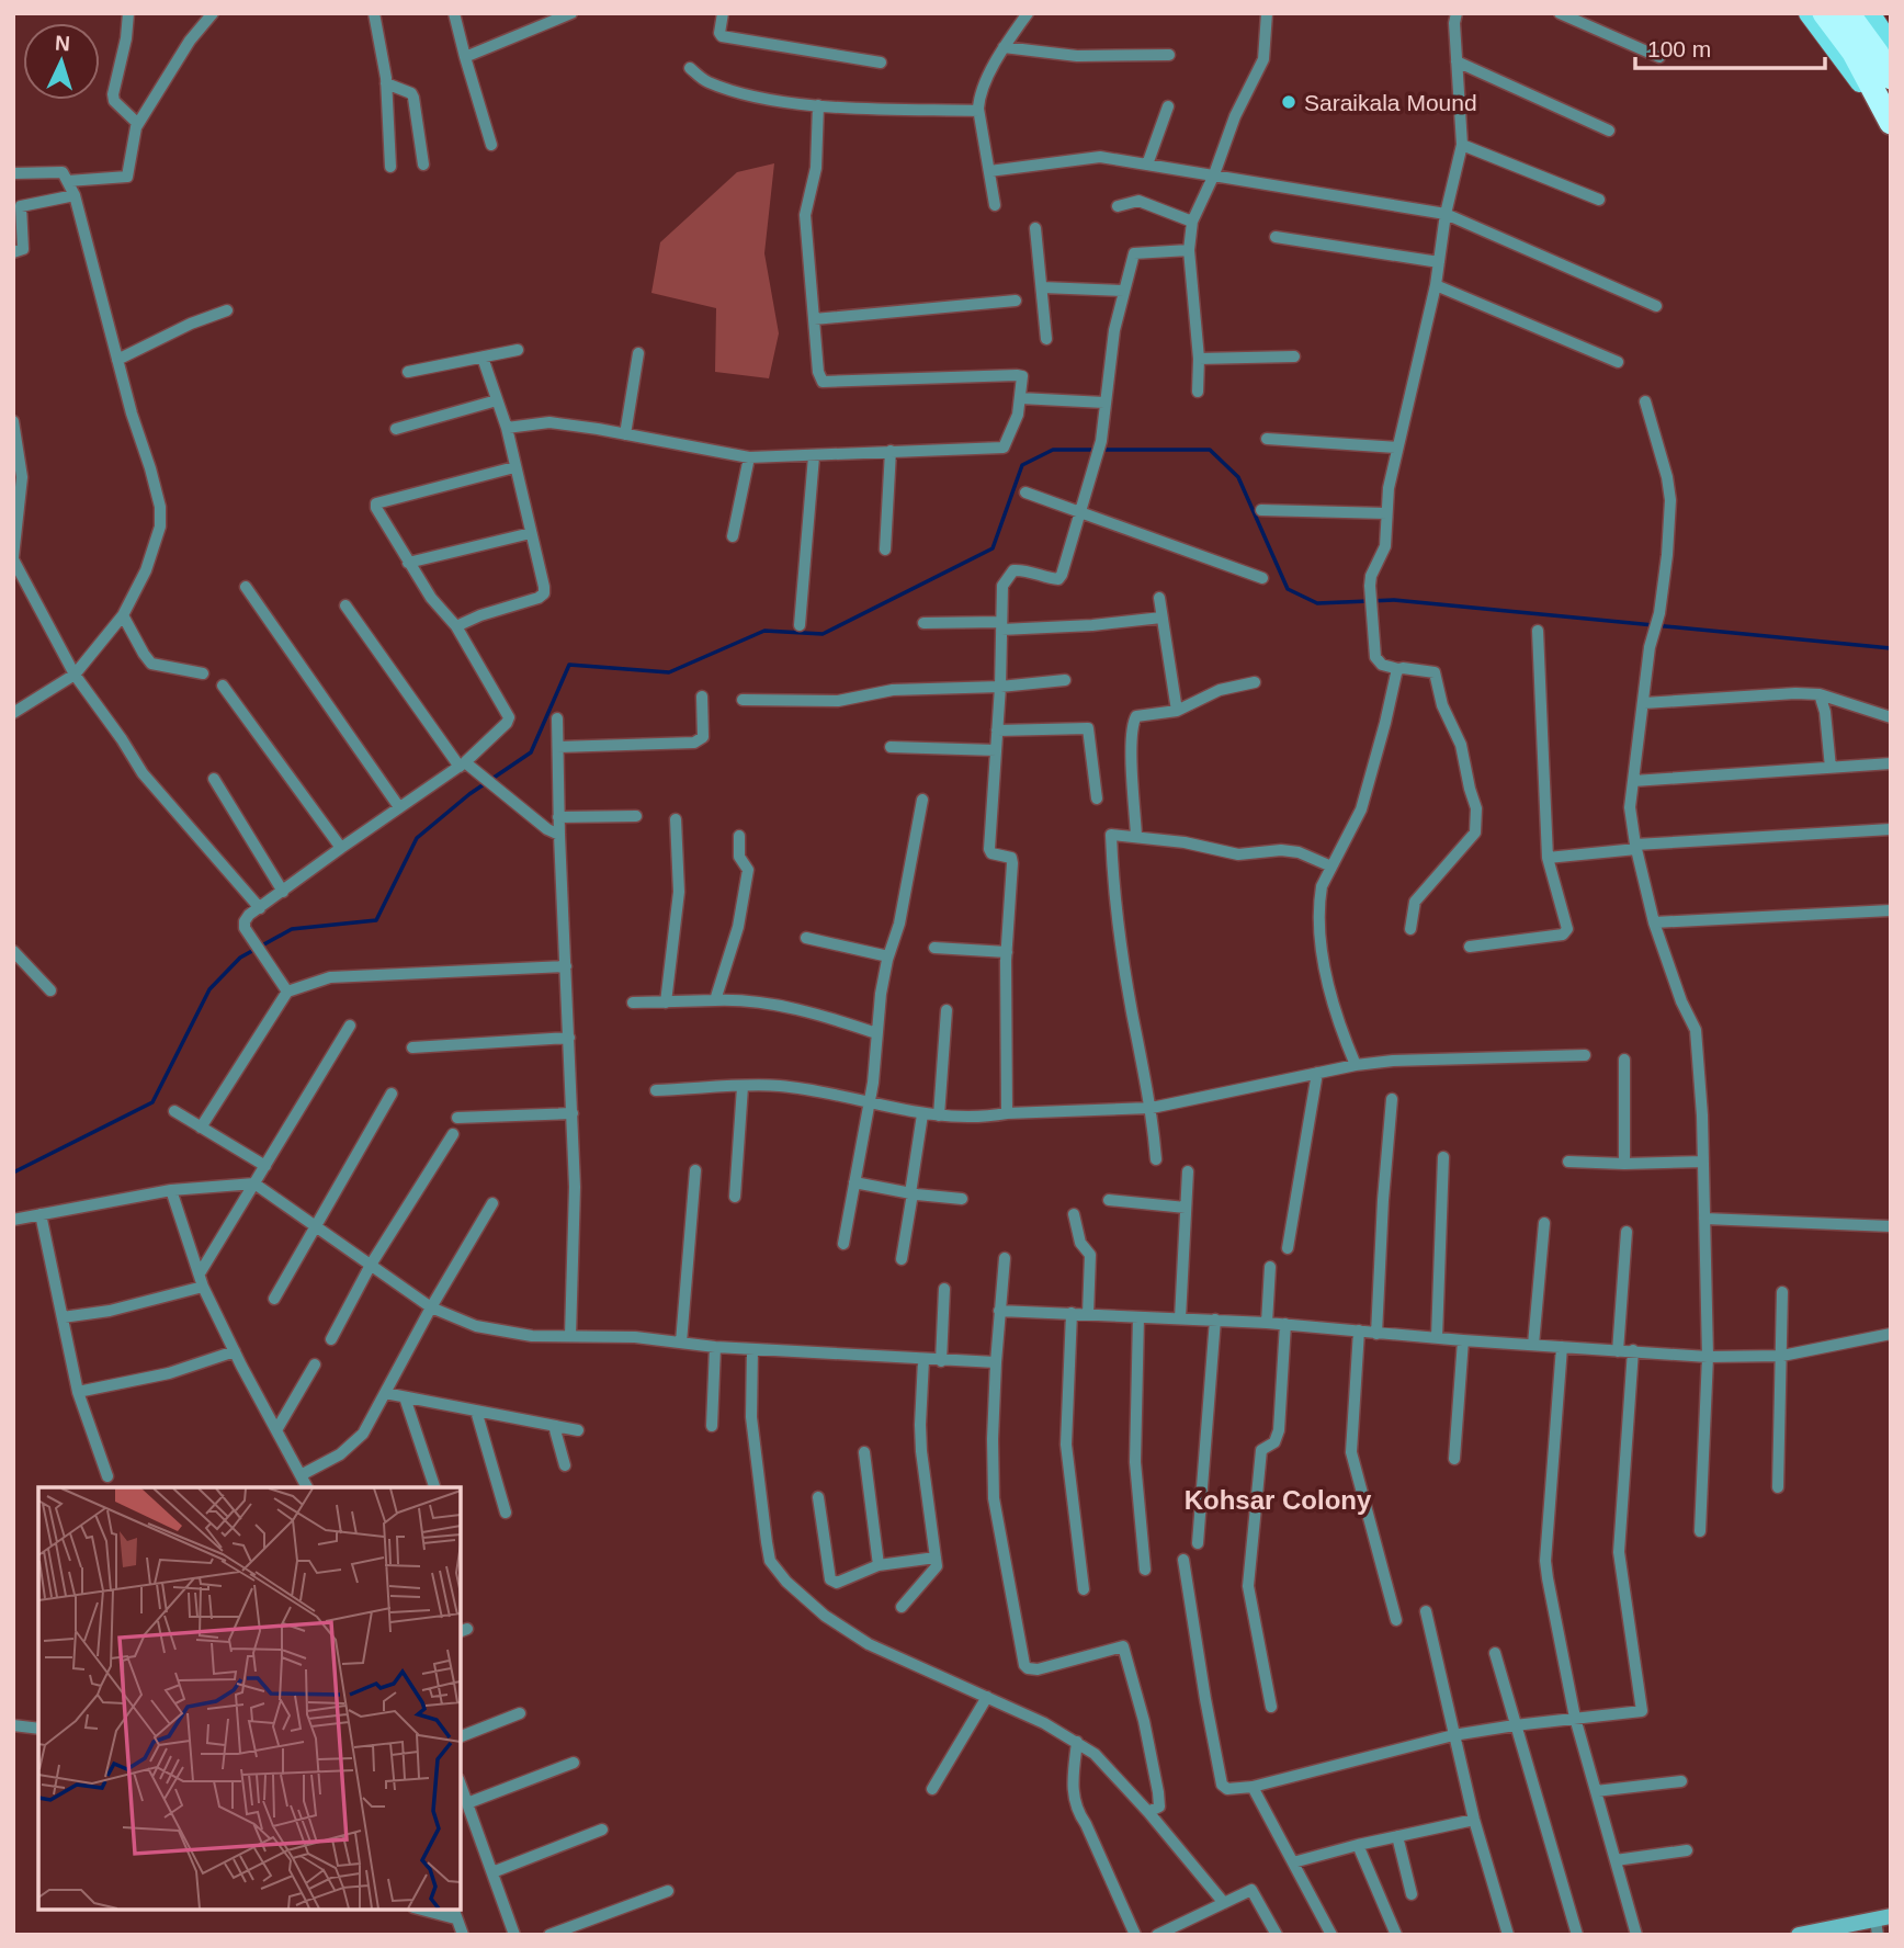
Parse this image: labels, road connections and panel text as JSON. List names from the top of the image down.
{
  "districts": ["Kohsar Colony"],
  "places": ["Saraikala Mound"],
  "scale_bar": "100 m",
  "north": "top"
}
